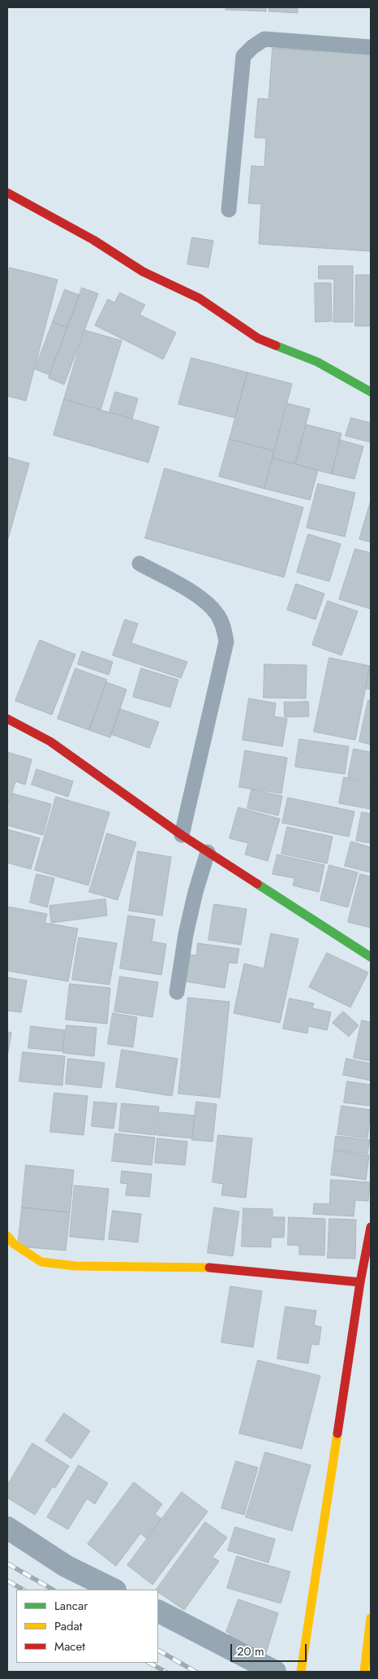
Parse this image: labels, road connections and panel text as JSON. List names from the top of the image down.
{
  "legend": ["Lancar", "Padat", "Macet"],
  "scale_bar": "20 m"
}
